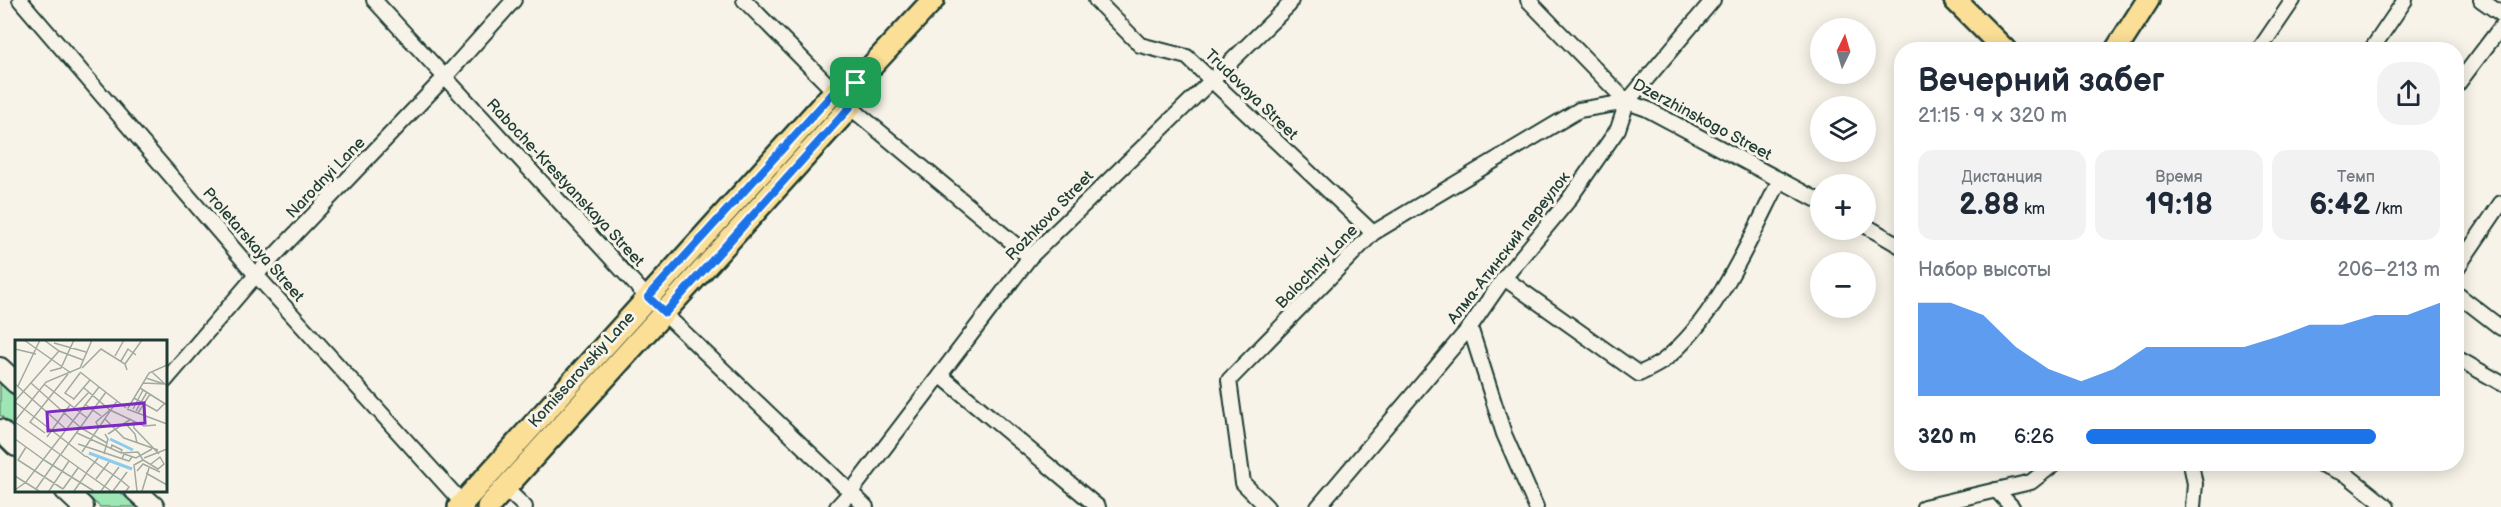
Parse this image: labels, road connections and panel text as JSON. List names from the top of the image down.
{
  "streets": {
    "main road": ["Komissarovskiy Lane"],
    "street": [
      "Trudovaya Street",
      "Dzerzhinskogo Street",
      "Narodnyi Lane",
      "Raboche-Krestyanskaya Street",
      "Rozhkova Street",
      "Proletarskaya Street",
      "Алма-Атинский переулок",
      "Balochniy Lane"
    ]
  },
  "crossings": [
    ["Trudovaya Street", "Rozhkova Street"],
    ["Trudovaya Street", "Balochniy Lane"],
    ["Dzerzhinskogo Street", "Алма-Атинский переулок"],
    ["Dzerzhinskogo Street", "Balochniy Lane"],
    ["Narodnyi Lane", "Raboche-Krestyanskaya Street"],
    ["Narodnyi Lane", "Proletarskaya Street"],
    ["Raboche-Krestyanskaya Street", "Rozhkova Street"],
    ["Raboche-Krestyanskaya Street", "Komissarovskiy Lane"],
    ["Proletarskaya Street", "Komissarovskiy Lane"],
    ["Алма-Атинский переулок", "Balochniy Lane"]
  ],
  "north": "top",
  "page": {
    "map_buttons": ["+", "−"],
    "heading": ["Вечерний забег", "21:15 · 9 × 320 m"],
    "stats": [
      ["Дистанция", "2.88 km"],
      ["Время", "19:18"],
      ["Темп", "6:42 /km"]
    ],
    "chart": ["Набор высоты", "206–213 m"],
    "list": [
      {
        "name": "320 m",
        "note": "6:26"
      }
    ]
  }
}
